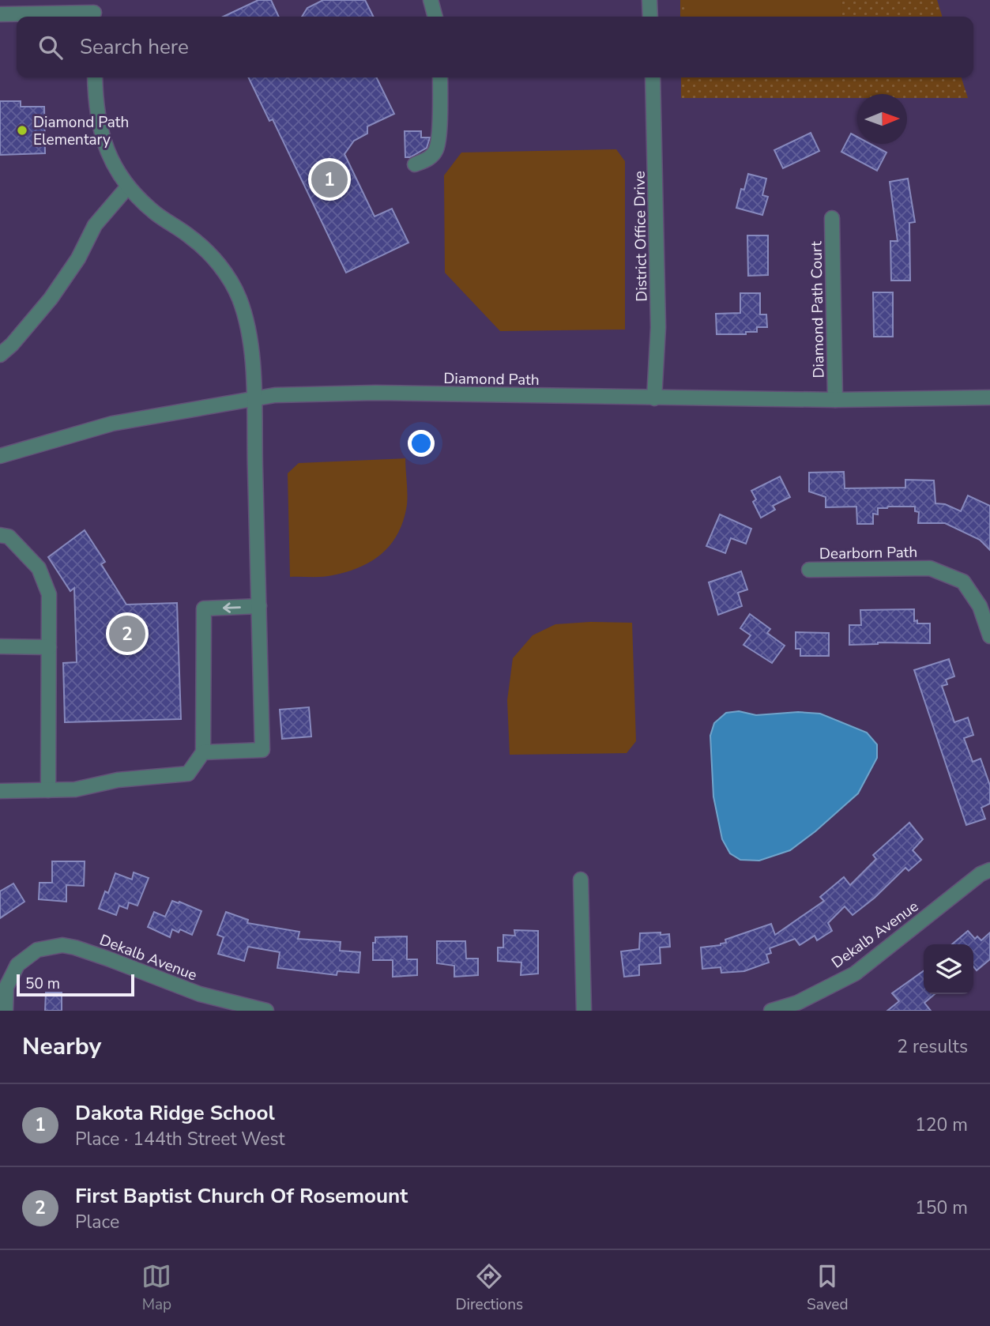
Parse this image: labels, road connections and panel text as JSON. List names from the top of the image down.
{
  "streets": {
    "street": [
      "District Office Drive",
      "Diamond Path Court",
      "Diamond Path",
      "Dearborn Path",
      "Dekalb Avenue"
    ]
  },
  "crossings": [
    ["District Office Drive", "Diamond Path"],
    ["Diamond Path Court", "Diamond Path"]
  ],
  "places": ["Diamond Path Elementary"],
  "scale_bar": "50 m",
  "north": "right",
  "page": {
    "search": "Search here",
    "pins": ["1", "2"],
    "scale": "50 m",
    "heading": ["Nearby", "2 results"],
    "list": [
      {
        "mark": "1",
        "name": "Dakota Ridge School",
        "note": "Place · 144th Street West",
        "value": "120 m"
      },
      {
        "mark": "2",
        "name": "First Baptist Church Of Rosemount",
        "note": "Place",
        "value": "150 m"
      }
    ],
    "nav": ["Map", "Directions", "Saved"]
  }
}
